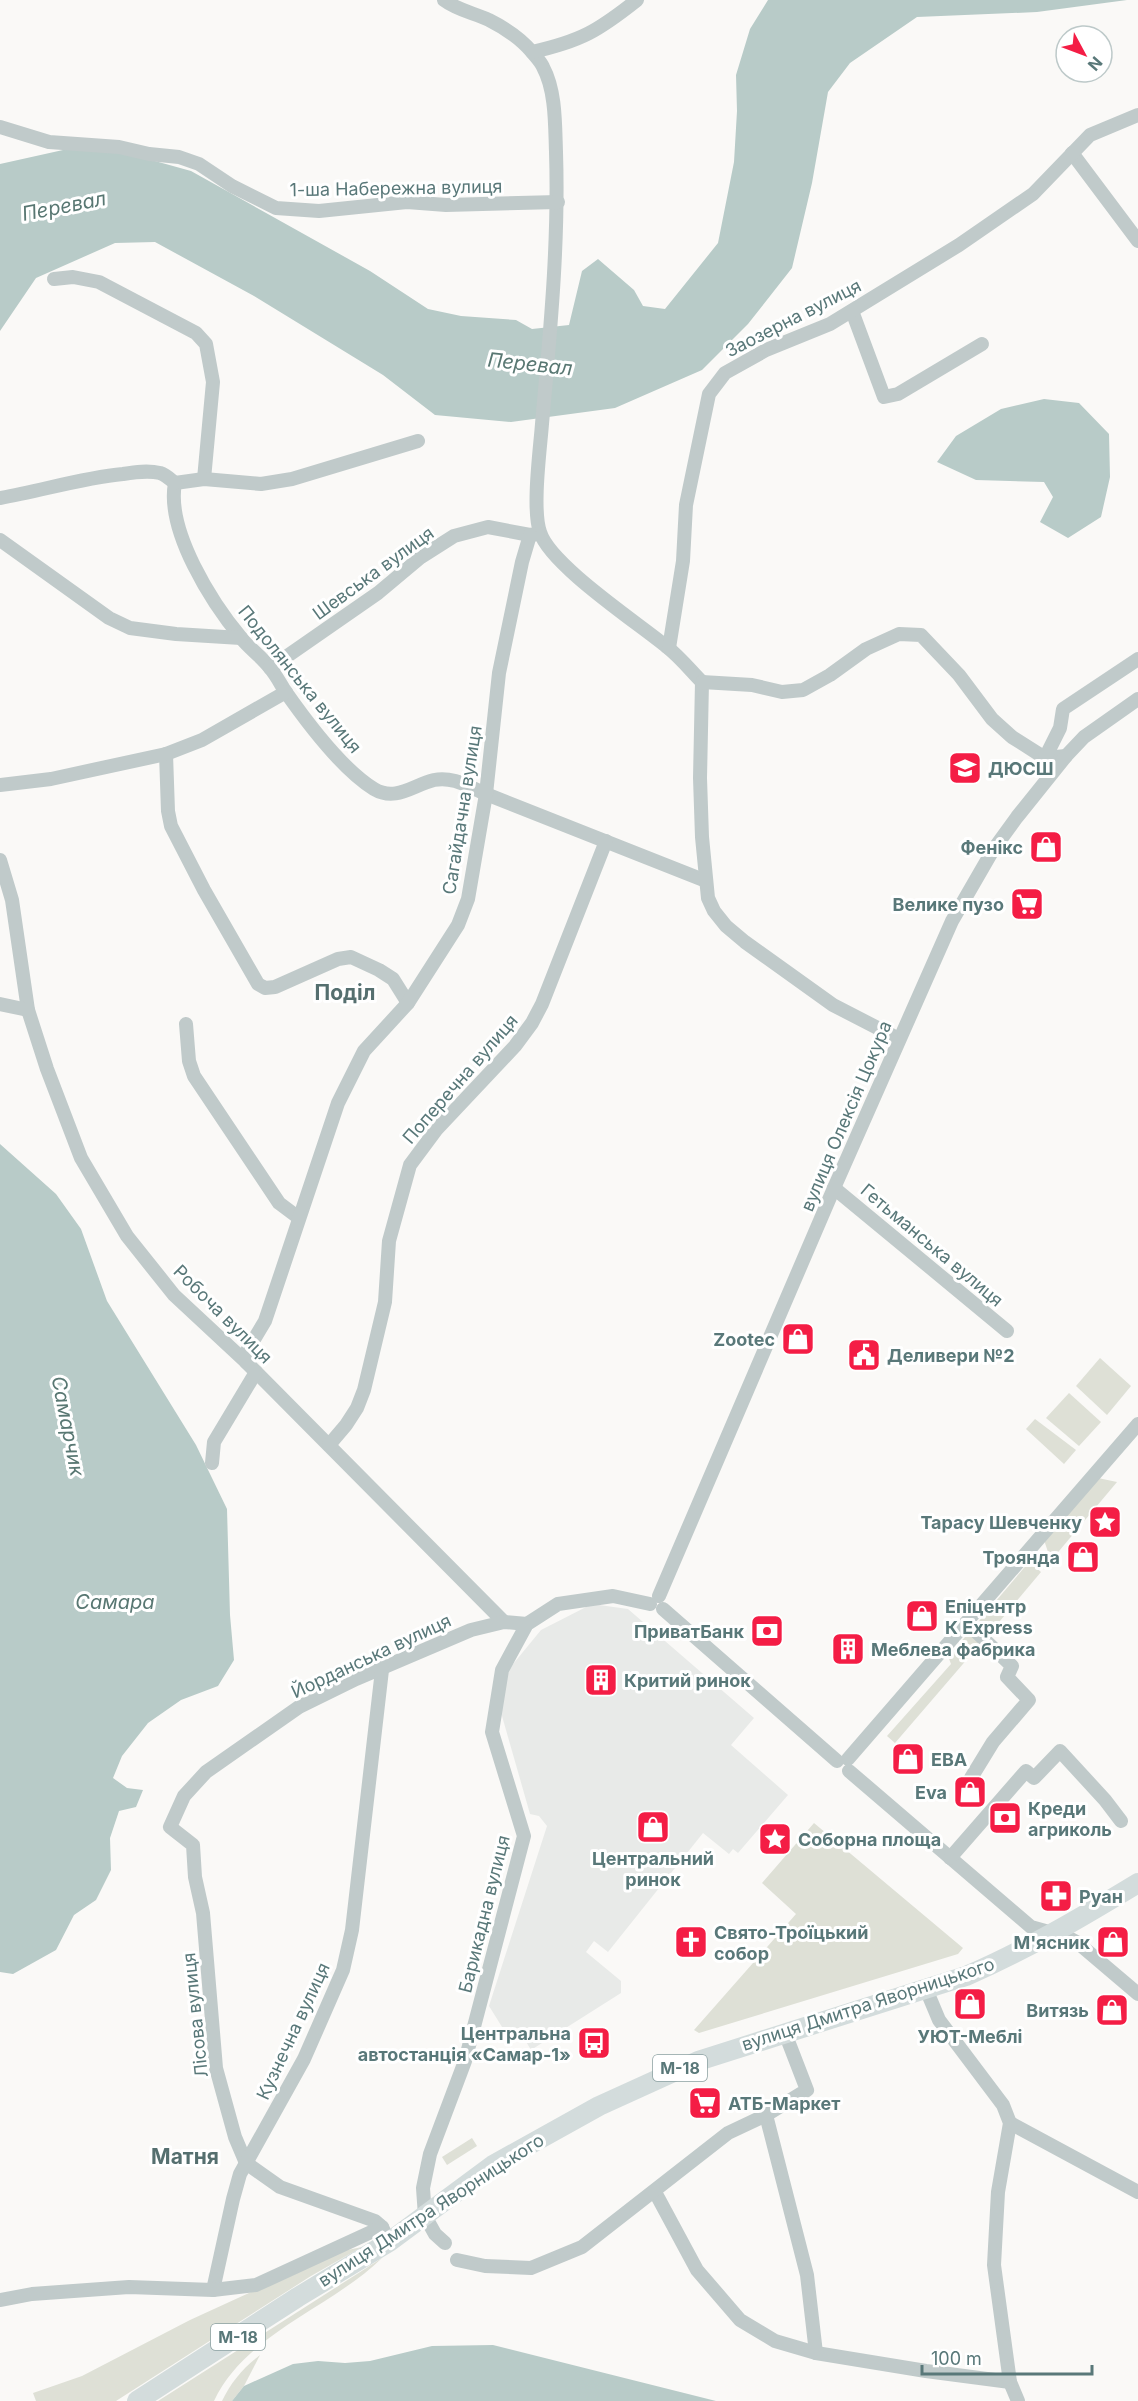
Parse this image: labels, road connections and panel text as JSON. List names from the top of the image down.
{
  "streets": {
    "highway": ["вулиця Дмитра Яворницького", "М-18"],
    "street": [
      "1-ша Набережна вулиця",
      "Заозерна вулиця",
      "Шевська вулиця",
      "Подолянська вулиця",
      "Сагайдачна вулиця",
      "Поперечна вулиця",
      "вулиця Олексія Цокура",
      "Гетьманська вулиця",
      "Робоча вулиця",
      "Йорданська вулиця",
      "Барикадна вулиця",
      "Лісова вулиця",
      "Кузнечна вулиця"
    ]
  },
  "crossings": [
    ["1-ша Набережна вулиця", "Сагайдачна вулиця"],
    ["Шевська вулиця", "Подолянська вулиця"],
    ["Шевська вулиця", "Сагайдачна вулиця"],
    ["Подолянська вулиця", "Сагайдачна вулиця"],
    ["Подолянська вулиця", "Поперечна вулиця"],
    ["Сагайдачна вулиця", "Робоча вулиця"],
    ["Поперечна вулиця", "Робоча вулиця"],
    ["вулиця Олексія Цокура", "Гетьманська вулиця"],
    ["Робоча вулиця", "Йорданська вулиця"],
    ["Йорданська вулиця", "Барикадна вулиця"],
    ["Йорданська вулиця", "Лісова вулиця"],
    ["Йорданська вулиця", "Кузнечна вулиця"],
    ["Барикадна вулиця", "вулиця Дмитра Яворницького"],
    ["Лісова вулиця", "Кузнечна вулиця"]
  ],
  "districts": ["Поділ", "Матня"],
  "water": ["Перевал", "Самарчик", "Самара"],
  "places": {
    "school or university": ["ДЮСШ"],
    "shop": [
      "Фенікс",
      "Zootec",
      "Троянда",
      "Епіцентр К Express",
      "ЕВА",
      "Eva",
      "Центральний ринок",
      "М'ясник",
      "УЮТ-Меблі",
      "Витязь"
    ],
    "supermarket": ["Велике пузо", "АТБ-Маркет"],
    "public building": ["Деливери №2"],
    "place": ["Тарасу Шевченку", "Соборна площа"],
    "bank": ["ПриватБанк", "Креди агриколь"],
    "building": ["Меблева фабрика", "Критий ринок"],
    "pharmacy": ["Руан"],
    "church": ["Свято-Троїцький собор"],
    "bus stop": ["Центральна автостанція «Самар-1»"]
  },
  "scale_bar": "100 m",
  "north": "bottom right"
}
